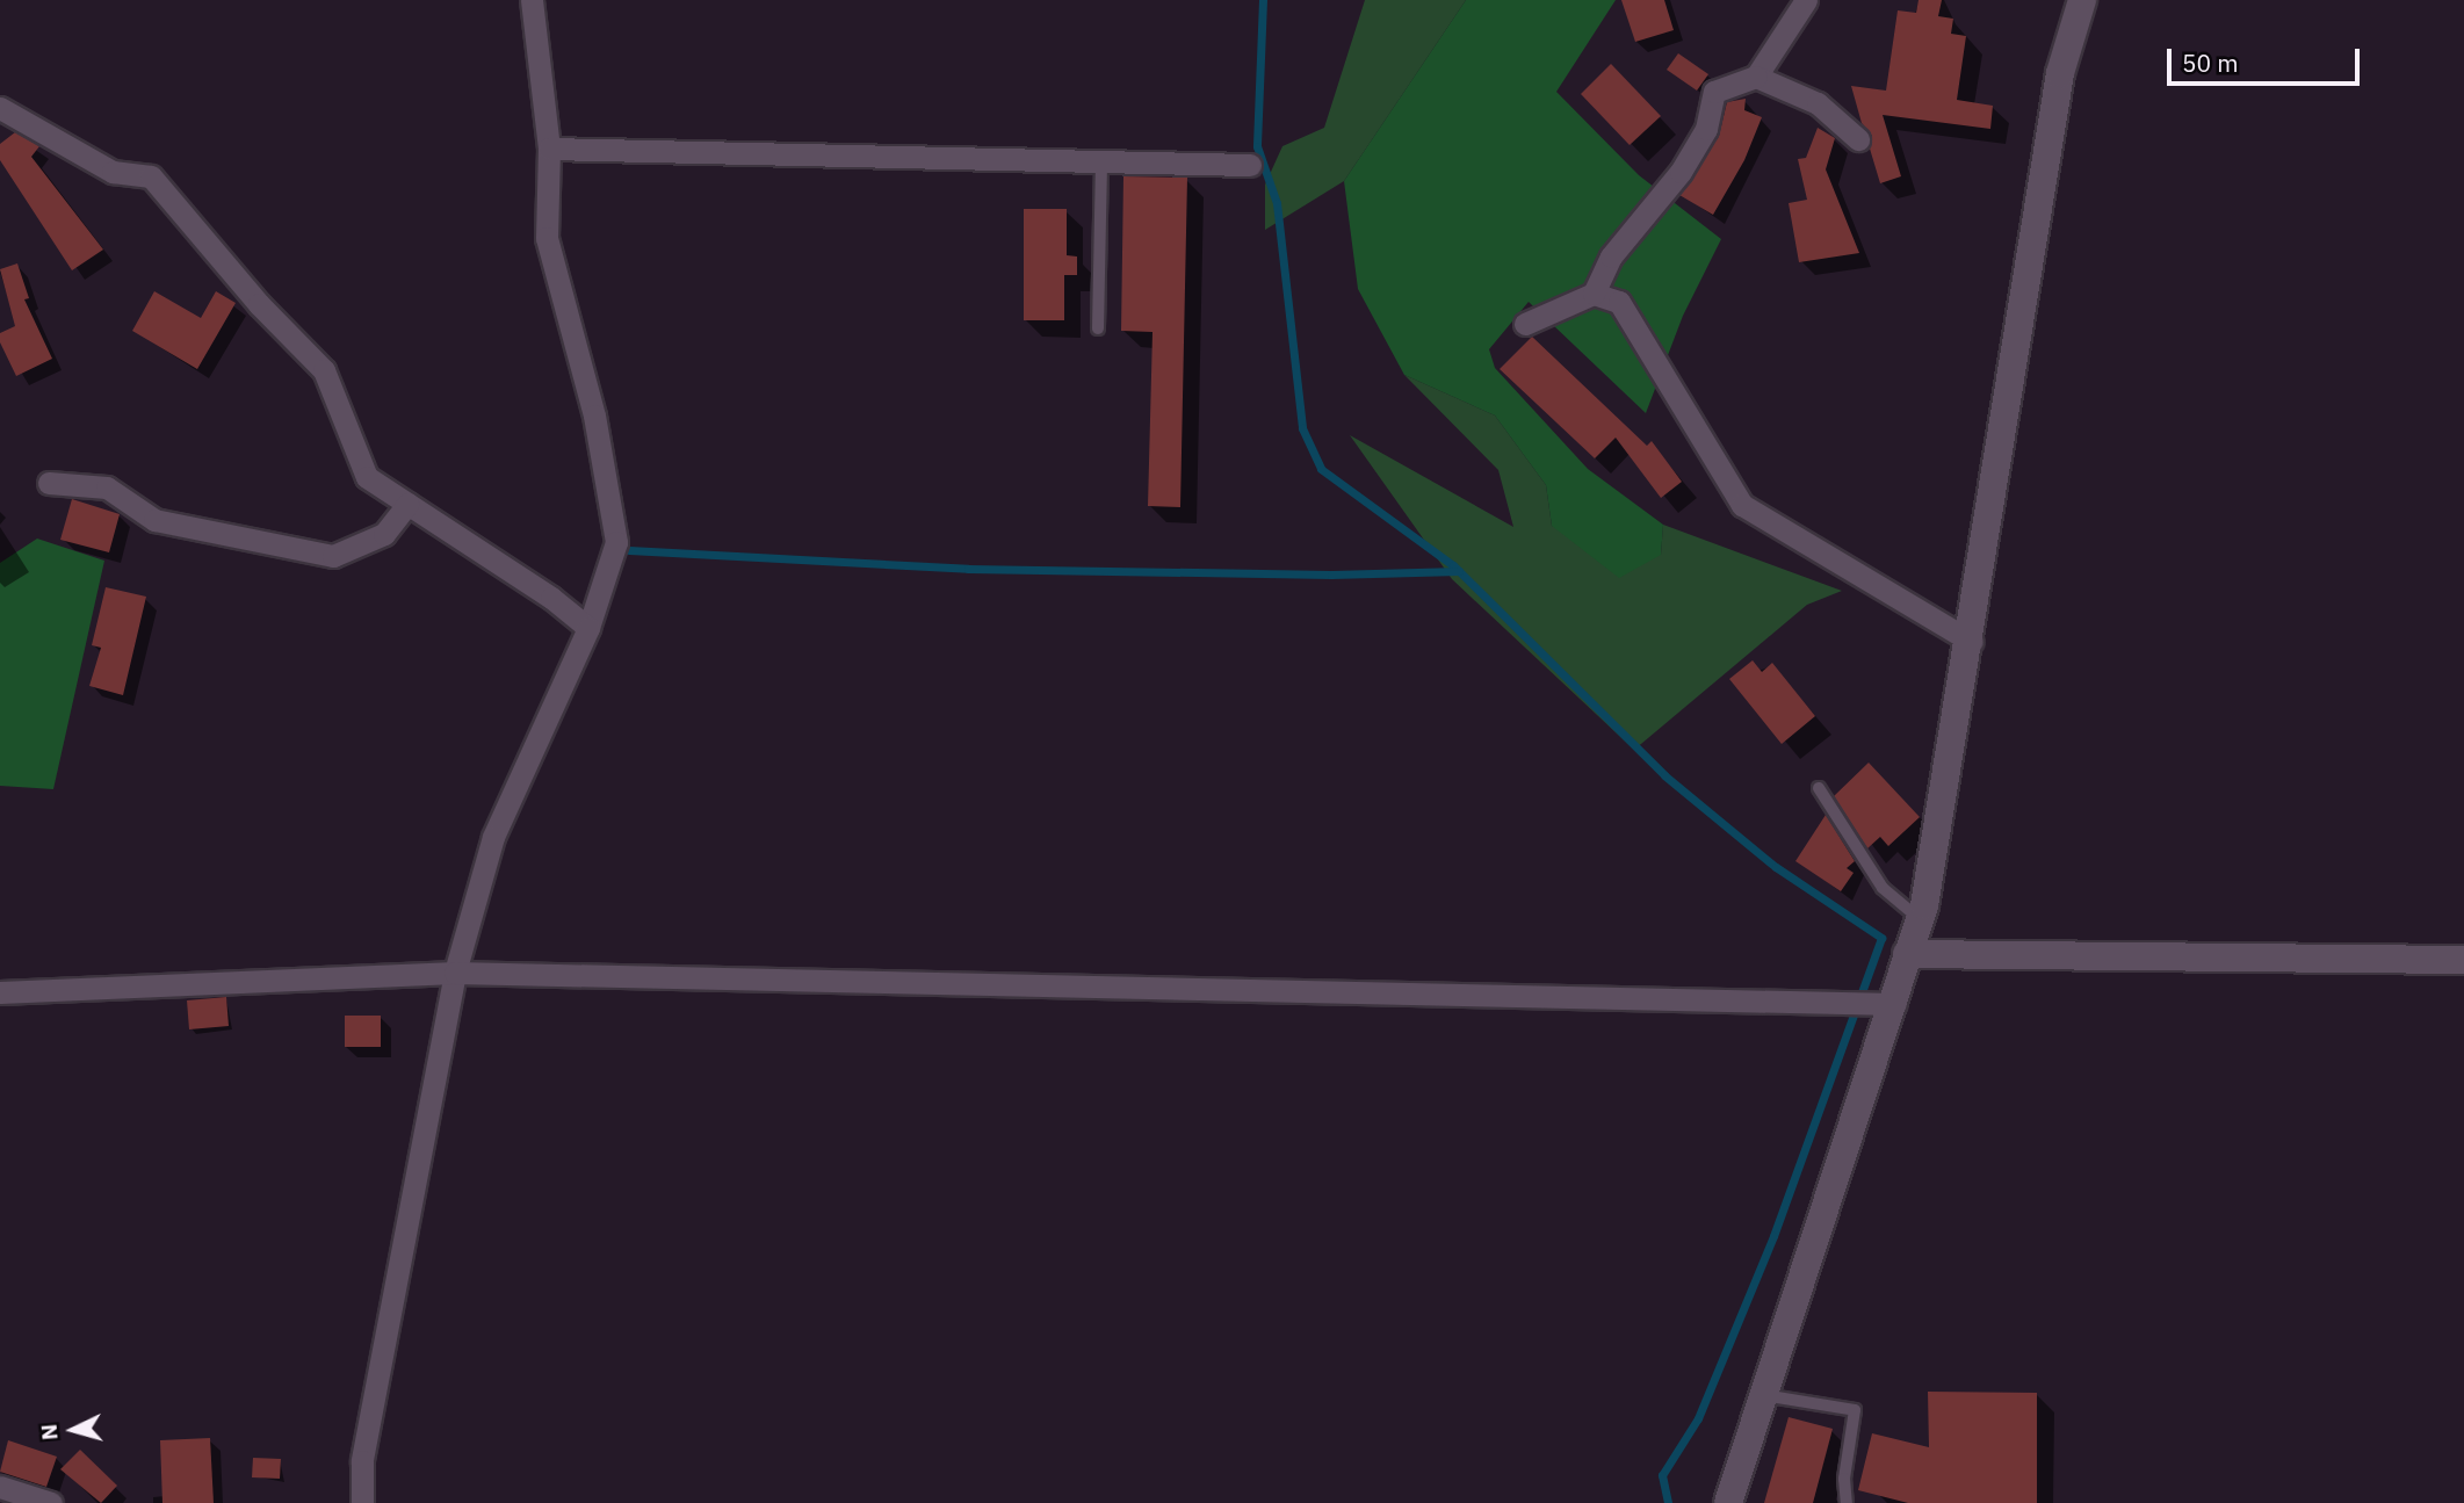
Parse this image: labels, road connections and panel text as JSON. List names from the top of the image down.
{
  "scale_bar": "50 m",
  "north": "left"
}
